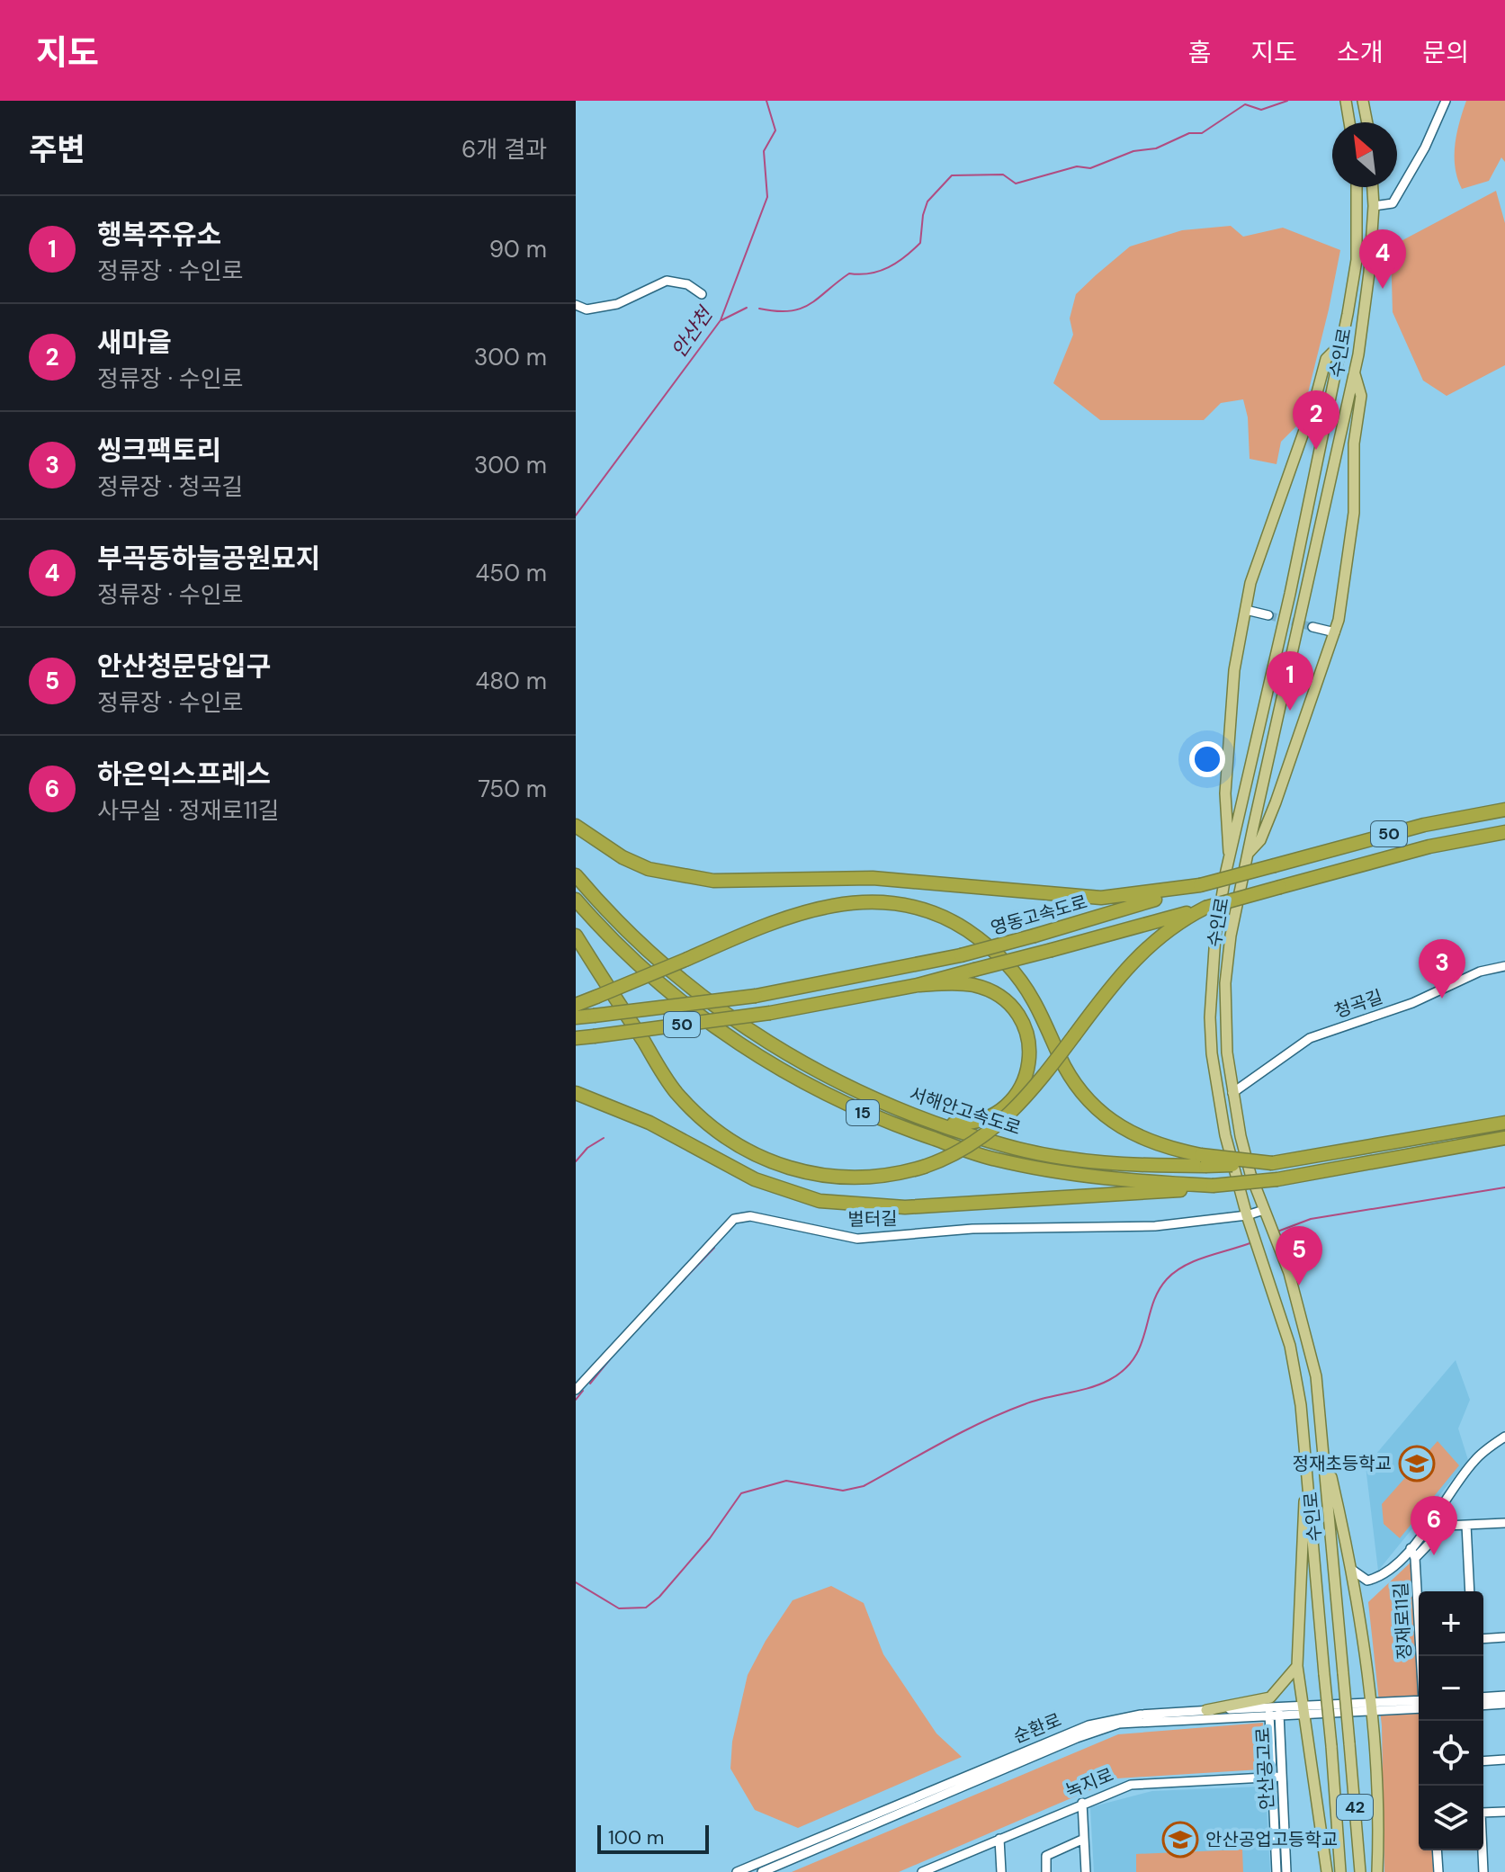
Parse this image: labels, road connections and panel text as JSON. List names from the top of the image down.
{
  "streets": {
    "highway": [
      "50",
      "영동고속도로",
      "서해안고속도로",
      "15"
    ],
    "main road": ["수인로", "42"],
    "street": [
      "청곡길",
      "벌터길",
      "정재로11길",
      "순환로",
      "안산공고로",
      "녹지로"
    ]
  },
  "crossings": [
    ["수인로", "청곡길"],
    ["수인로", "벌터길"],
    ["순환로", "안산공고로"],
    ["안산공고로", "녹지로"]
  ],
  "water": ["안산천"],
  "places": {
    "school or university": ["정재초등학교", "안산공업고등학교"]
  },
  "scale_bar": "100 m",
  "north": "top left",
  "page": {
    "header": "지도",
    "nav": [
      "홈",
      "지도",
      "소개",
      "문의"
    ],
    "heading": ["주변", "6개 결과"],
    "list": [
      {
        "mark": "1",
        "name": "행복주유소",
        "note": "정류장 · 수인로",
        "value": "90 m"
      },
      {
        "mark": "2",
        "name": "새마을",
        "note": "정류장 · 수인로",
        "value": "300 m"
      },
      {
        "mark": "3",
        "name": "씽크팩토리",
        "note": "정류장 · 청곡길",
        "value": "300 m"
      },
      {
        "mark": "4",
        "name": "부곡동하늘공원묘지",
        "note": "정류장 · 수인로",
        "value": "450 m"
      },
      {
        "mark": "5",
        "name": "안산청문당입구",
        "note": "정류장 · 수인로",
        "value": "480 m"
      },
      {
        "mark": "6",
        "name": "하은익스프레스",
        "note": "사무실 · 정재로11길",
        "value": "750 m"
      }
    ],
    "pins": [
      "4",
      "2",
      "1",
      "3",
      "5",
      "6"
    ],
    "map_buttons": ["+", "−"],
    "scale": "100 m"
  }
}
